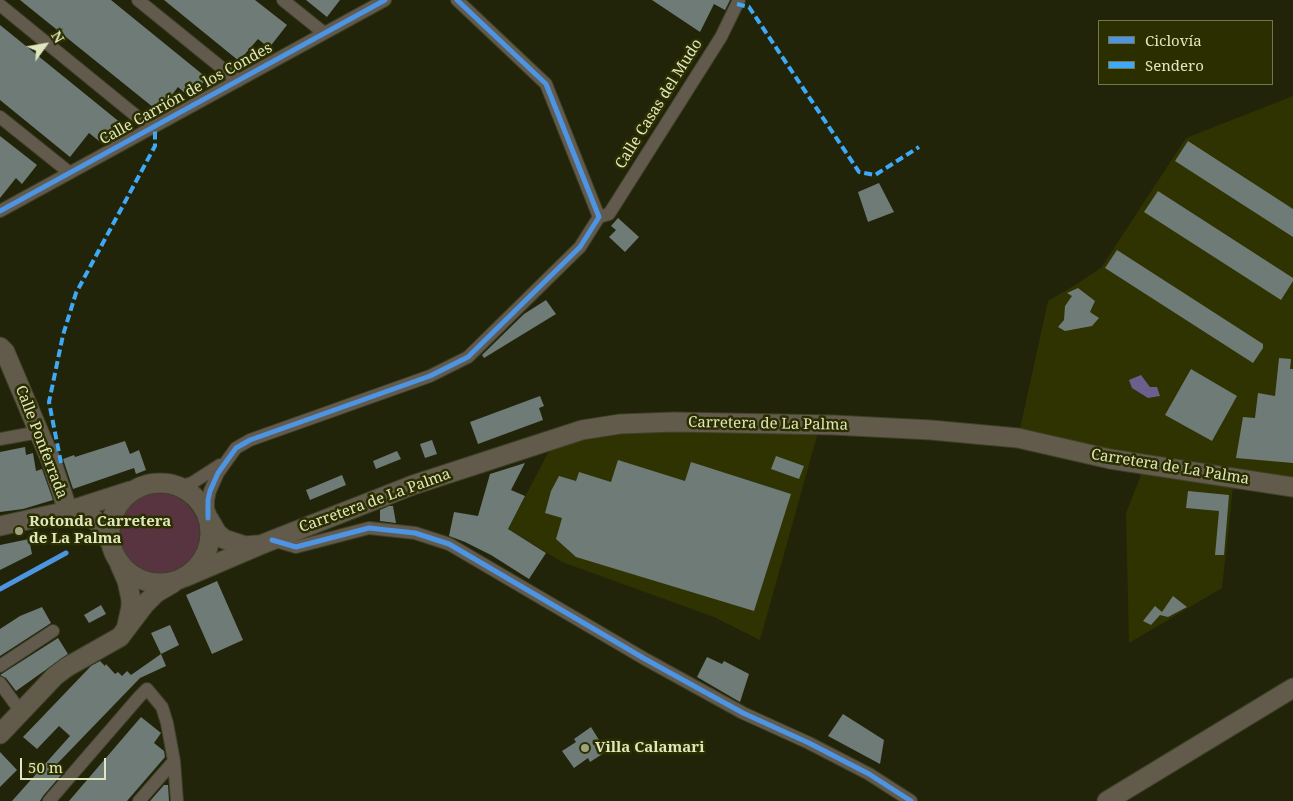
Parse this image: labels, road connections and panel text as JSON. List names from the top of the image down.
{
  "streets": {
    "main road": ["Carretera de La Palma", "Calle Ponferrada"],
    "street": ["Calle Carrión de los Condes", "Calle Casas del Mudo"]
  },
  "places": ["Rotonda Carretera de La Palma", "Villa Calamari"],
  "legend": ["Ciclovía", "Sendero"],
  "scale_bar": "50 m",
  "north": "top right"
}
